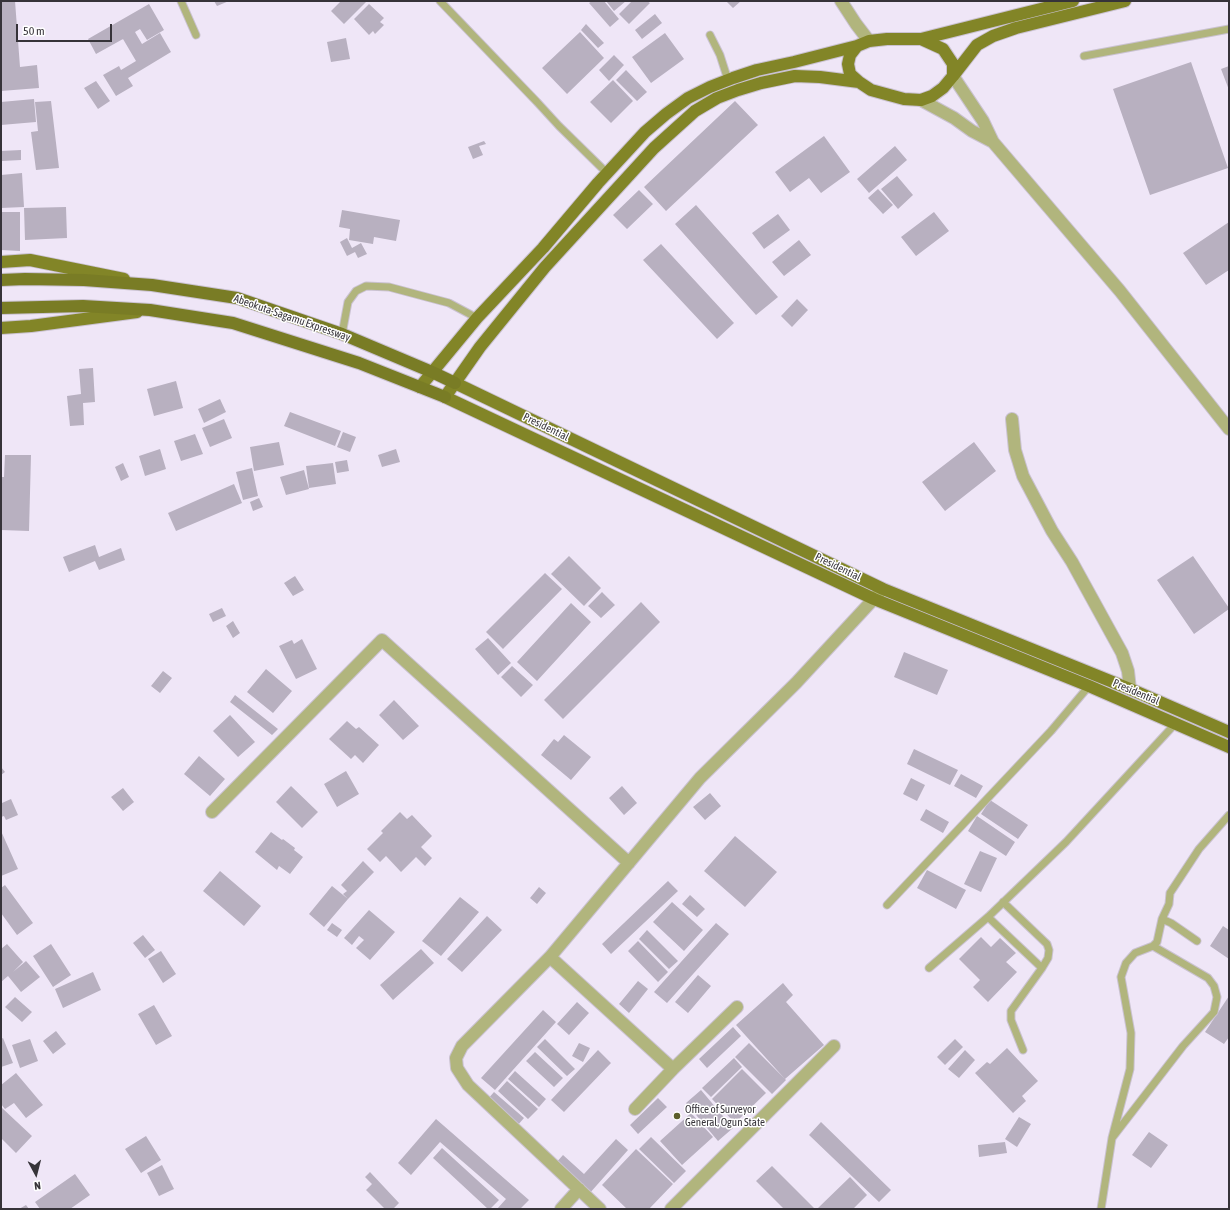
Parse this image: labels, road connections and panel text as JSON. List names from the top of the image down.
{
  "streets": {
    "highway": ["Abeokuta-Sagamu Expressway"],
    "main road": ["Presidential"]
  },
  "crossings": [
    ["Abeokuta-Sagamu Expressway", "Presidential"]
  ],
  "places": ["Office of Surveyor General, Ogun State"],
  "scale_bar": "50 m",
  "north": "bottom"
}
